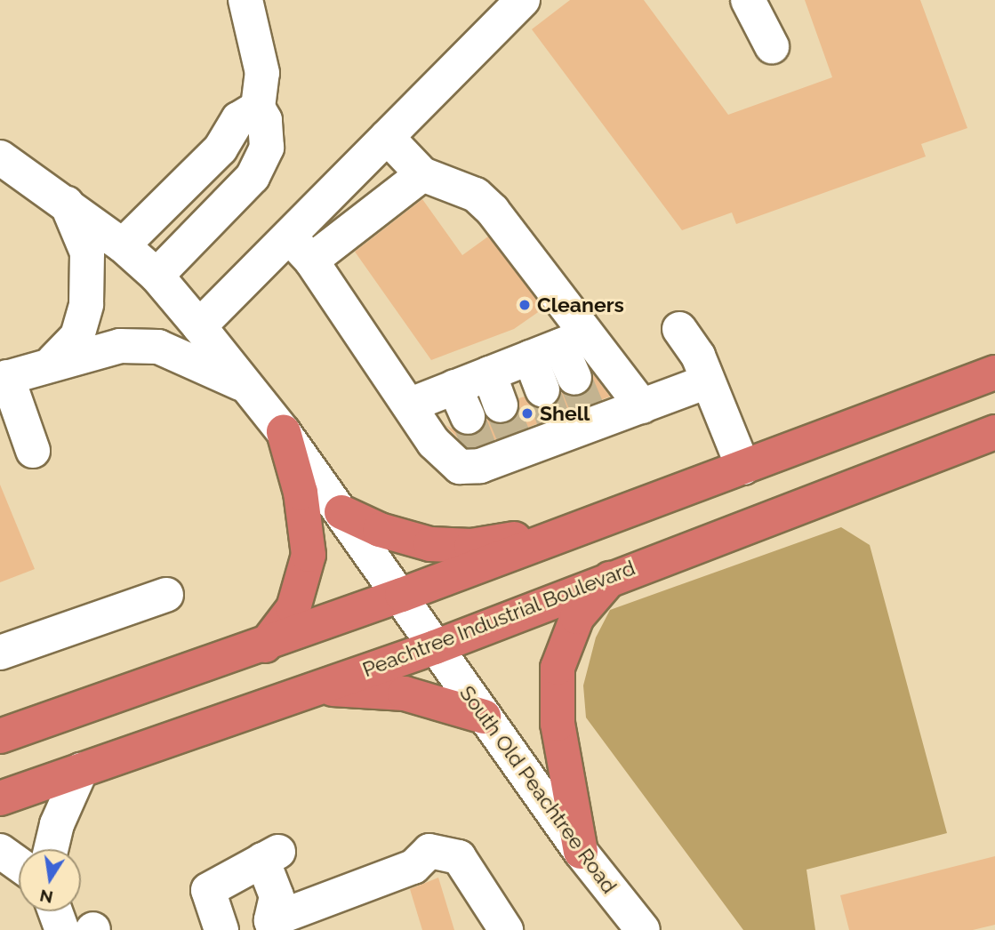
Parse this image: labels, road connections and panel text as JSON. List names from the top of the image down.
{
  "streets": {
    "highway": ["Peachtree Industrial Boulevard"],
    "street": ["South Old Peachtree Road"]
  },
  "crossings": [
    ["Peachtree Industrial Boulevard", "South Old Peachtree Road"]
  ],
  "places": ["Cleaners", "Shell"],
  "north": "bottom"
}
